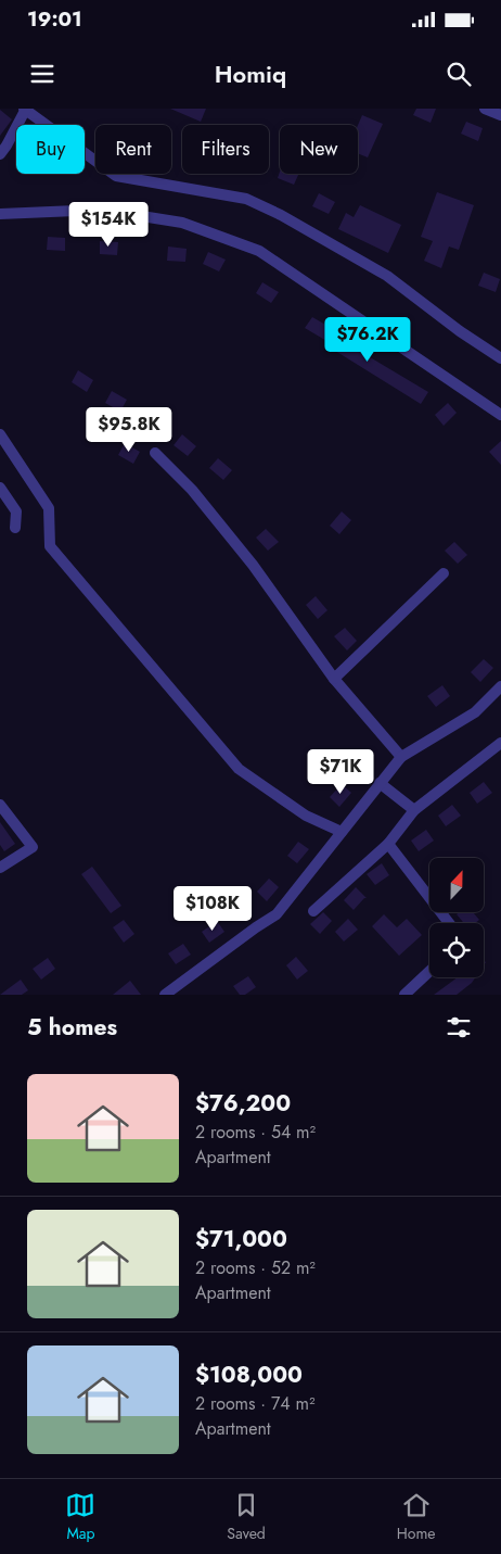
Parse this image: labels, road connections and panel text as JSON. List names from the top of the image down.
{
  "north": "top",
  "page": {
    "status": "19:01",
    "header": "Homiq",
    "chip": [
      "Buy",
      "Rent",
      "Filters",
      "New"
    ],
    "price": [
      "$154K",
      "$76.2K",
      "$95.8K",
      "$71K",
      "$108K"
    ],
    "heading": "5 homes",
    "list": [
      {
        "name": "$76,200",
        "note": "2 rooms · 54 m² · Apartment"
      },
      {
        "name": "$71,000",
        "note": "2 rooms · 52 m² · Apartment"
      },
      {
        "name": "$108,000",
        "note": "2 rooms · 74 m² · Apartment"
      }
    ],
    "tabs": ["Map", "Saved", "Home"]
  }
}
